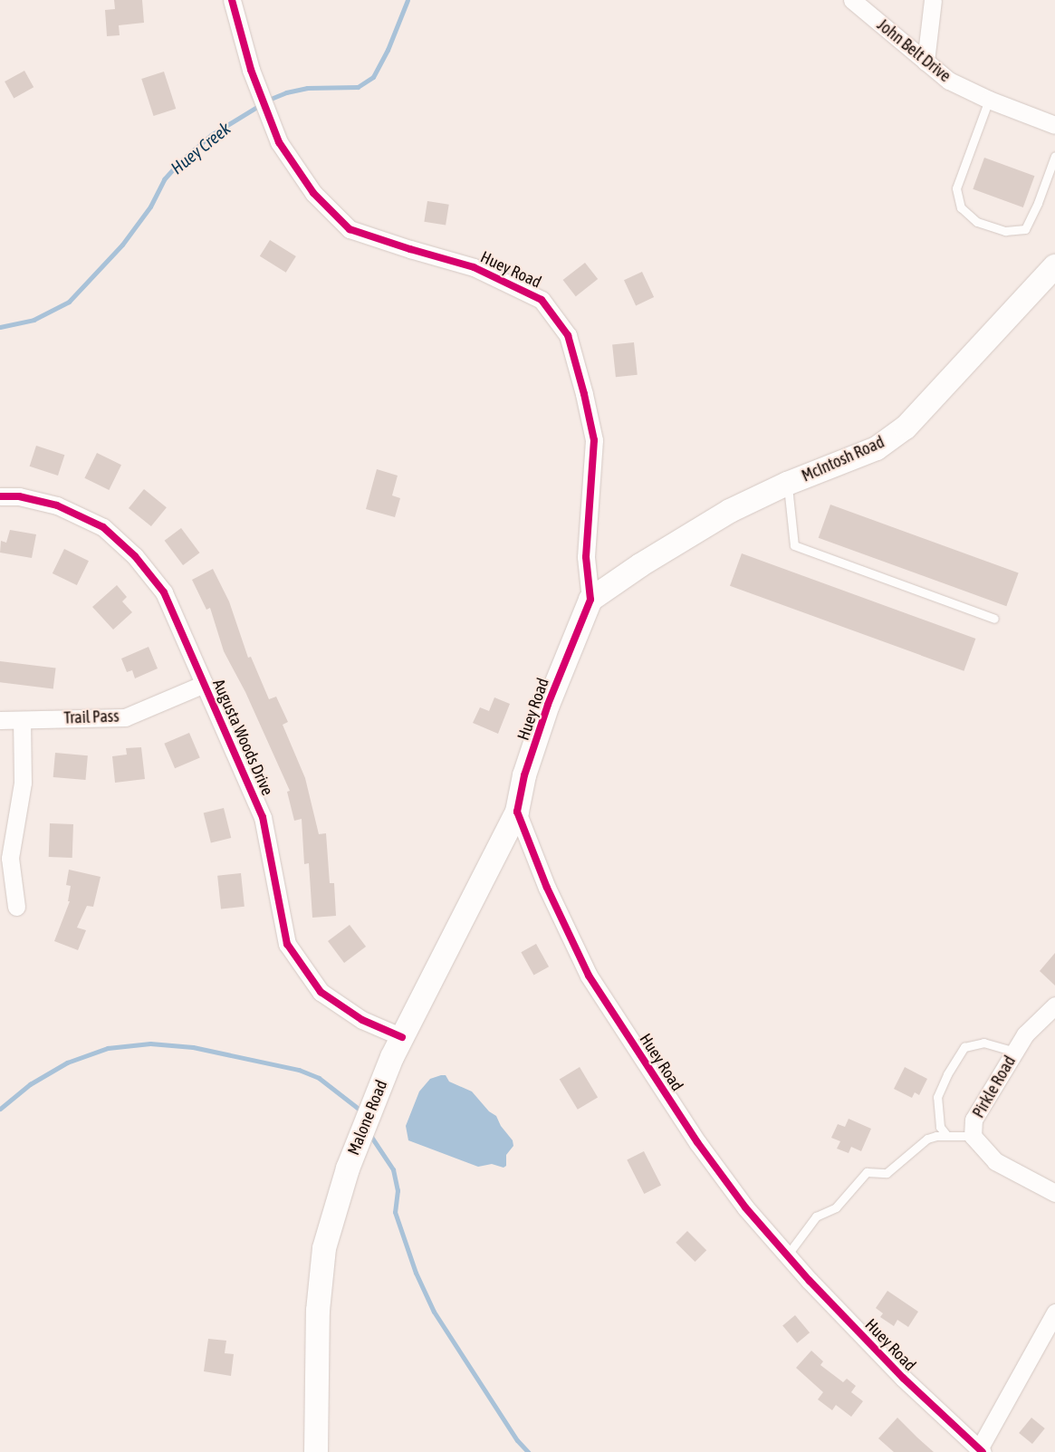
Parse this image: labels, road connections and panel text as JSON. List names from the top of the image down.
{
  "streets": {
    "street": [
      "John Belt Drive",
      "Huey Road",
      "McIntosh Road",
      "Trail Pass",
      "Augusta Woods Drive",
      "Pirkle Road",
      "Malone Road"
    ]
  },
  "crossings": [
    ["Huey Road", "McIntosh Road"],
    ["Huey Road", "Malone Road"],
    ["Trail Pass", "Augusta Woods Drive"],
    ["Augusta Woods Drive", "Malone Road"]
  ],
  "water": ["Huey Creek"]
}
